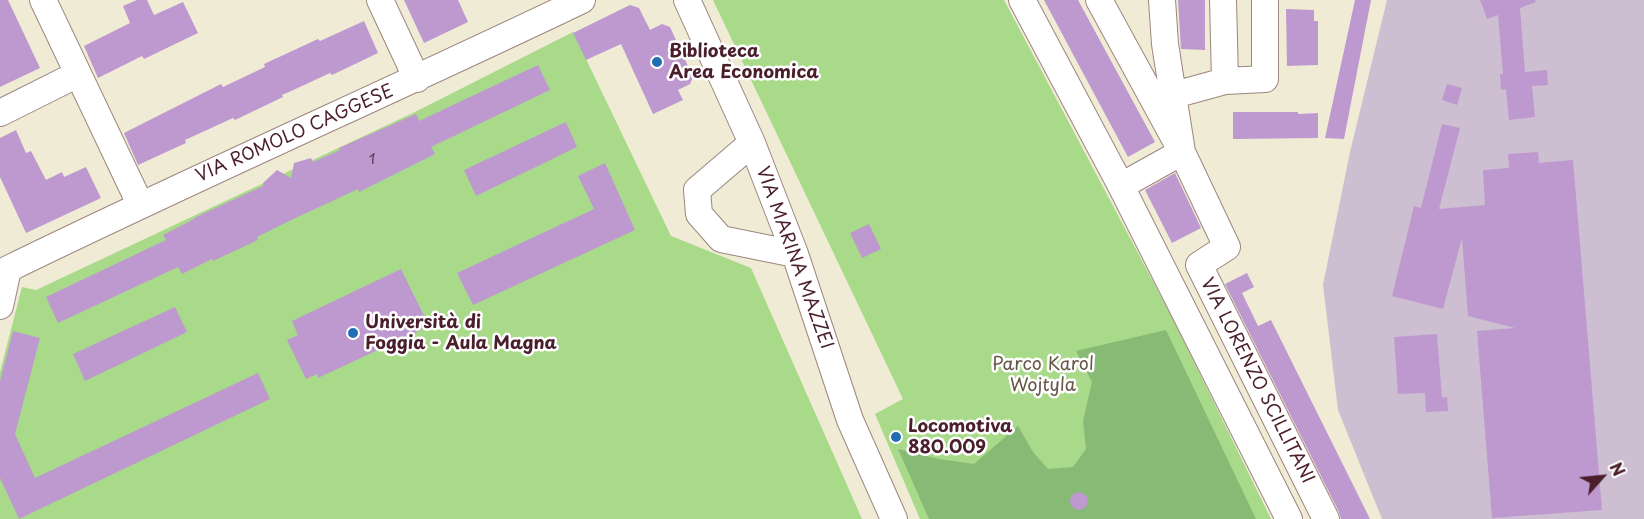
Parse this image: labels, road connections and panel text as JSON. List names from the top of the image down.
{
  "streets": {
    "street": ["VIA ROMOLO CAGGESE", "VIA MARINA MAZZEI", "VIA LORENZO SCILLITANI"]
  },
  "parks": ["Parco Karol Wojtyla"],
  "places": ["Biblioteca Area Economica", "Università di Foggia - Aula Magna", "Locomotiva 880.009"],
  "house_numbers": ["1"],
  "north": "top right"
}
